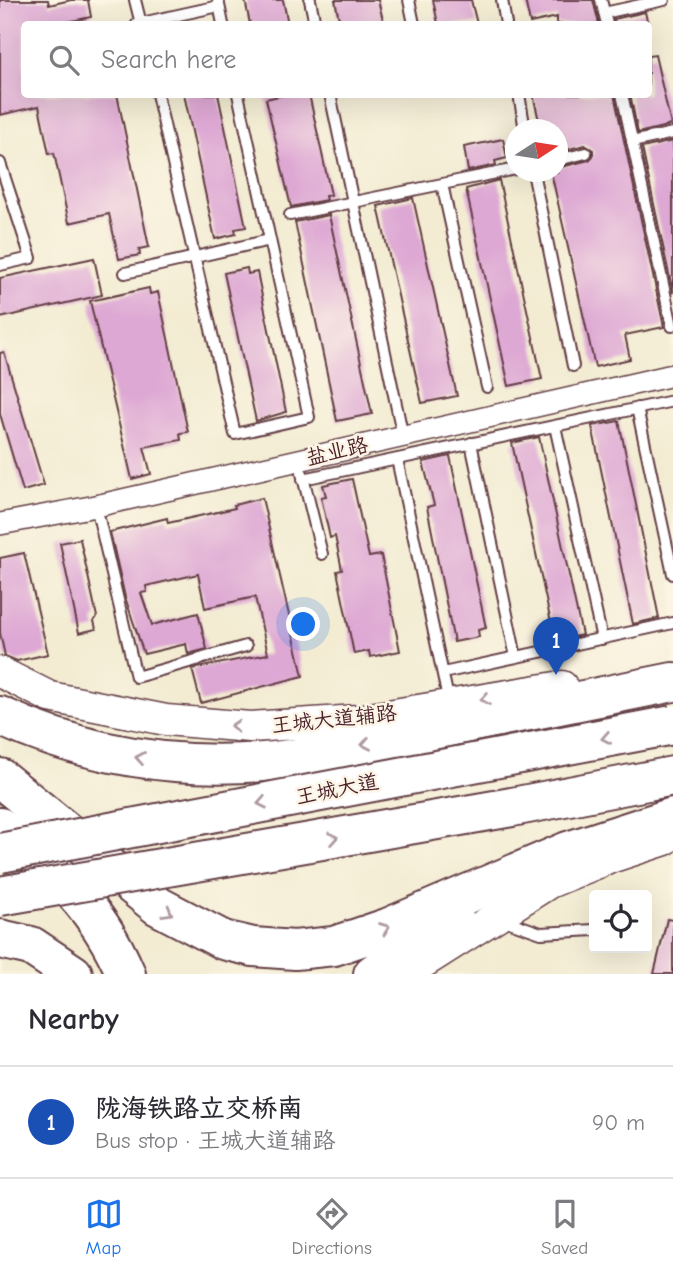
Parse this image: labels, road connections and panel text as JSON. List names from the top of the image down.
{
  "streets": {
    "highway": ["王城大道"],
    "main road": ["王城大道辅路"],
    "street": ["盐业路"]
  },
  "one_way": ["王城大道辅路"],
  "north": "right",
  "page": {
    "search": "Search here",
    "pins": "1",
    "heading": "Nearby",
    "list": [
      {
        "mark": "1",
        "name": "陇海铁路立交桥南",
        "note": "Bus stop · 王城大道辅路",
        "value": "90 m"
      }
    ],
    "nav": ["Map", "Directions", "Saved"]
  }
}
